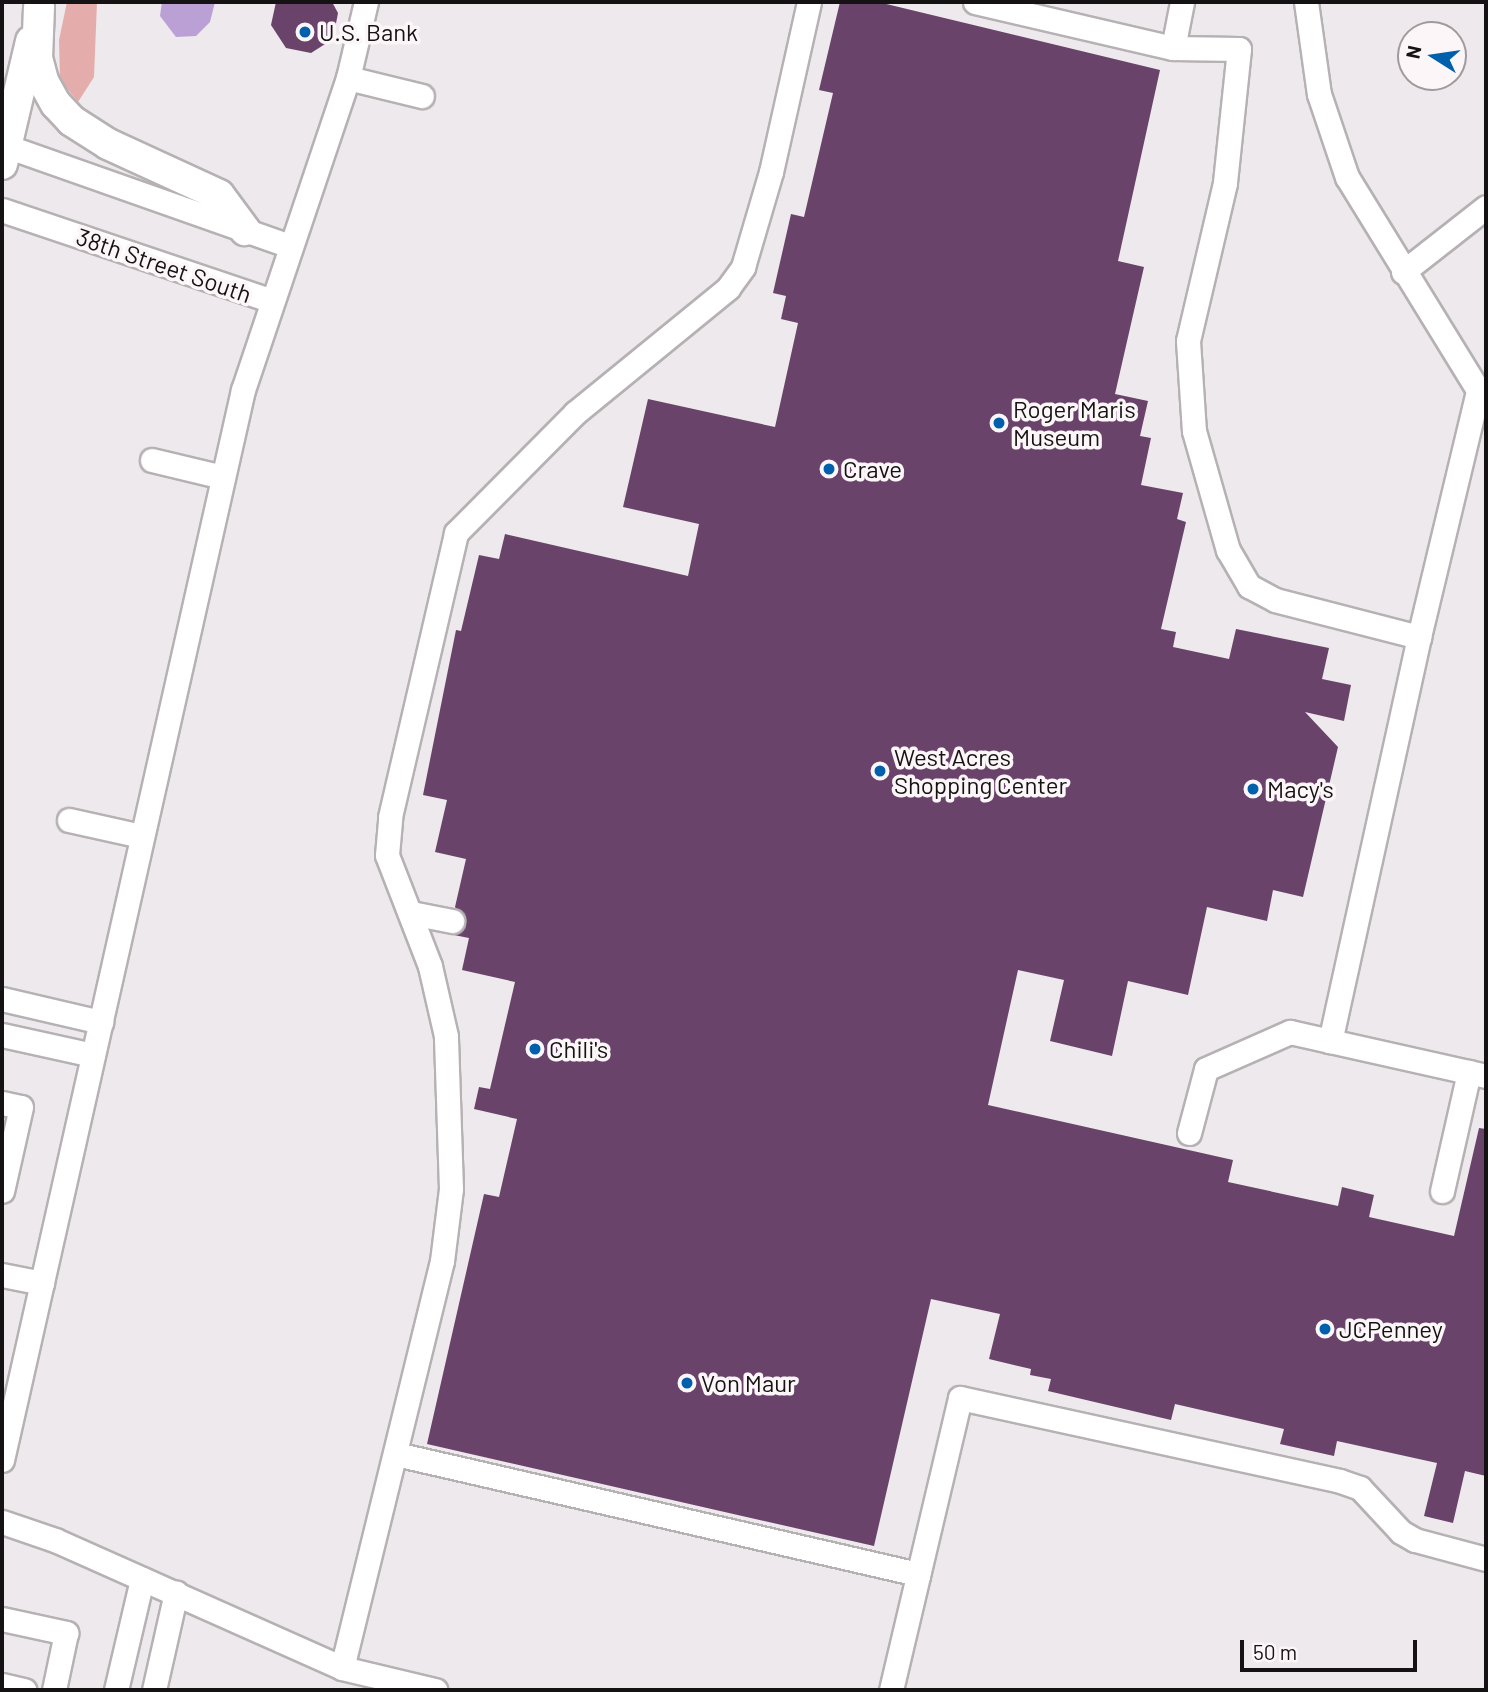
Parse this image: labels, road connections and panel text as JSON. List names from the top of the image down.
{
  "streets": {
    "street": ["38th Street South"]
  },
  "places": [
    "U.S. Bank",
    "Roger Maris Museum",
    "Crave",
    "West Acres Shopping Center",
    "Macy's",
    "Chili's",
    "JCPenney",
    "Von Maur"
  ],
  "scale_bar": "50 m",
  "north": "left"
}
